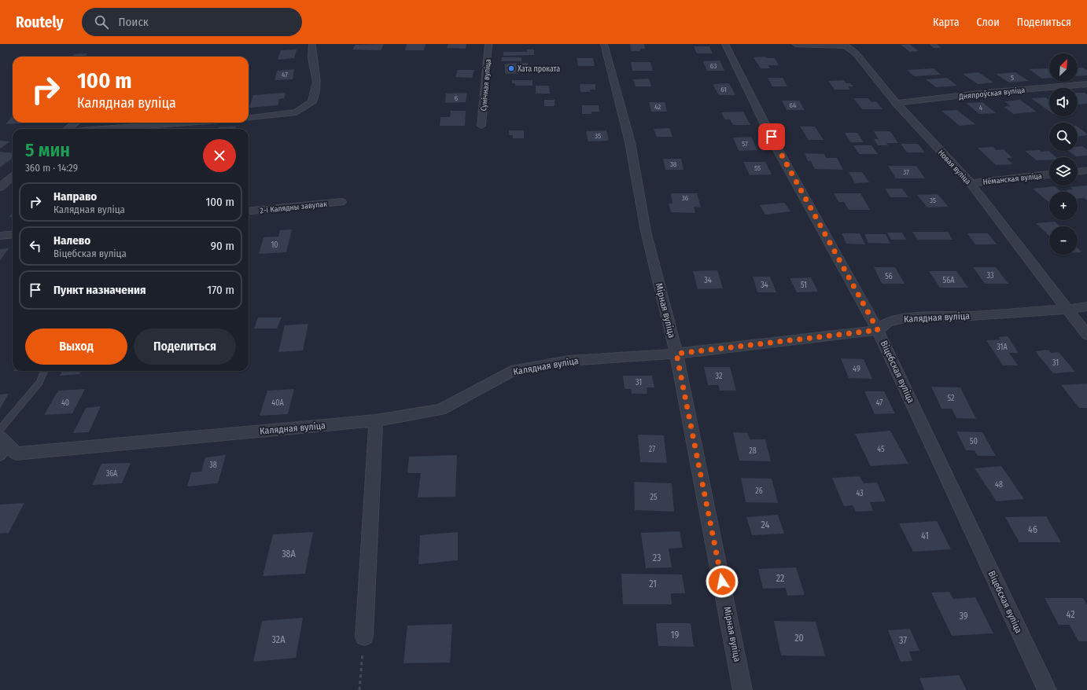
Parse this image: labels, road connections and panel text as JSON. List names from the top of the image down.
{
  "streets": {
    "street": [
      "Сунічная вуліца",
      "Дняпроўская вуліца",
      "Новая вуліца",
      "Нёманская вуліца",
      "2-і Калядны завулак",
      "Мірная вуліца",
      "Калядная вуліца",
      "Віцебская вуліца"
    ]
  },
  "crossings": [
    ["Дняпроўская вуліца", "Новая вуліца"],
    ["Новая вуліца", "Нёманская вуліца"],
    ["Новая вуліца", "Калядная вуліца"],
    ["Мірная вуліца", "Калядная вуліца"],
    ["Калядная вуліца", "Віцебская вуліца"]
  ],
  "places": ["Хата проката"],
  "house_numbers": [
    "63",
    "47",
    "5",
    "61",
    "6",
    "64",
    "42",
    "4",
    "35",
    "57",
    "38",
    "55",
    "37",
    "36",
    "35",
    "10",
    "33",
    "56",
    "34",
    "56А",
    "34",
    "51",
    "31А",
    "31",
    "49",
    "32",
    "31",
    "52",
    "40",
    "40А",
    "47",
    "50",
    "27",
    "45",
    "28",
    "38",
    "36А",
    "48",
    "26",
    "43",
    "25",
    "24",
    "46",
    "41",
    "38А",
    "23",
    "22",
    "21",
    "42",
    "39",
    "19",
    "20",
    "32А",
    "37"
  ],
  "north": "top right",
  "page": {
    "header": "Routely",
    "search": "Поиск",
    "nav": ["Карта", "Слои", "Поделиться"],
    "map_buttons": ["+", "−"],
    "turn": ["100 m", "Калядная вуліца"],
    "heading": ["5 мин", "360 m · 14:29"],
    "list": [
      {
        "name": "Направо",
        "note": "Калядная вуліца",
        "value": "100 m"
      },
      {
        "name": "Налево",
        "note": "Віцебская вуліца",
        "value": "90 m"
      },
      {
        "name": "Пункт назначения",
        "value": "170 m"
      }
    ],
    "buttons": ["Выход", "Поделиться"]
  }
}
